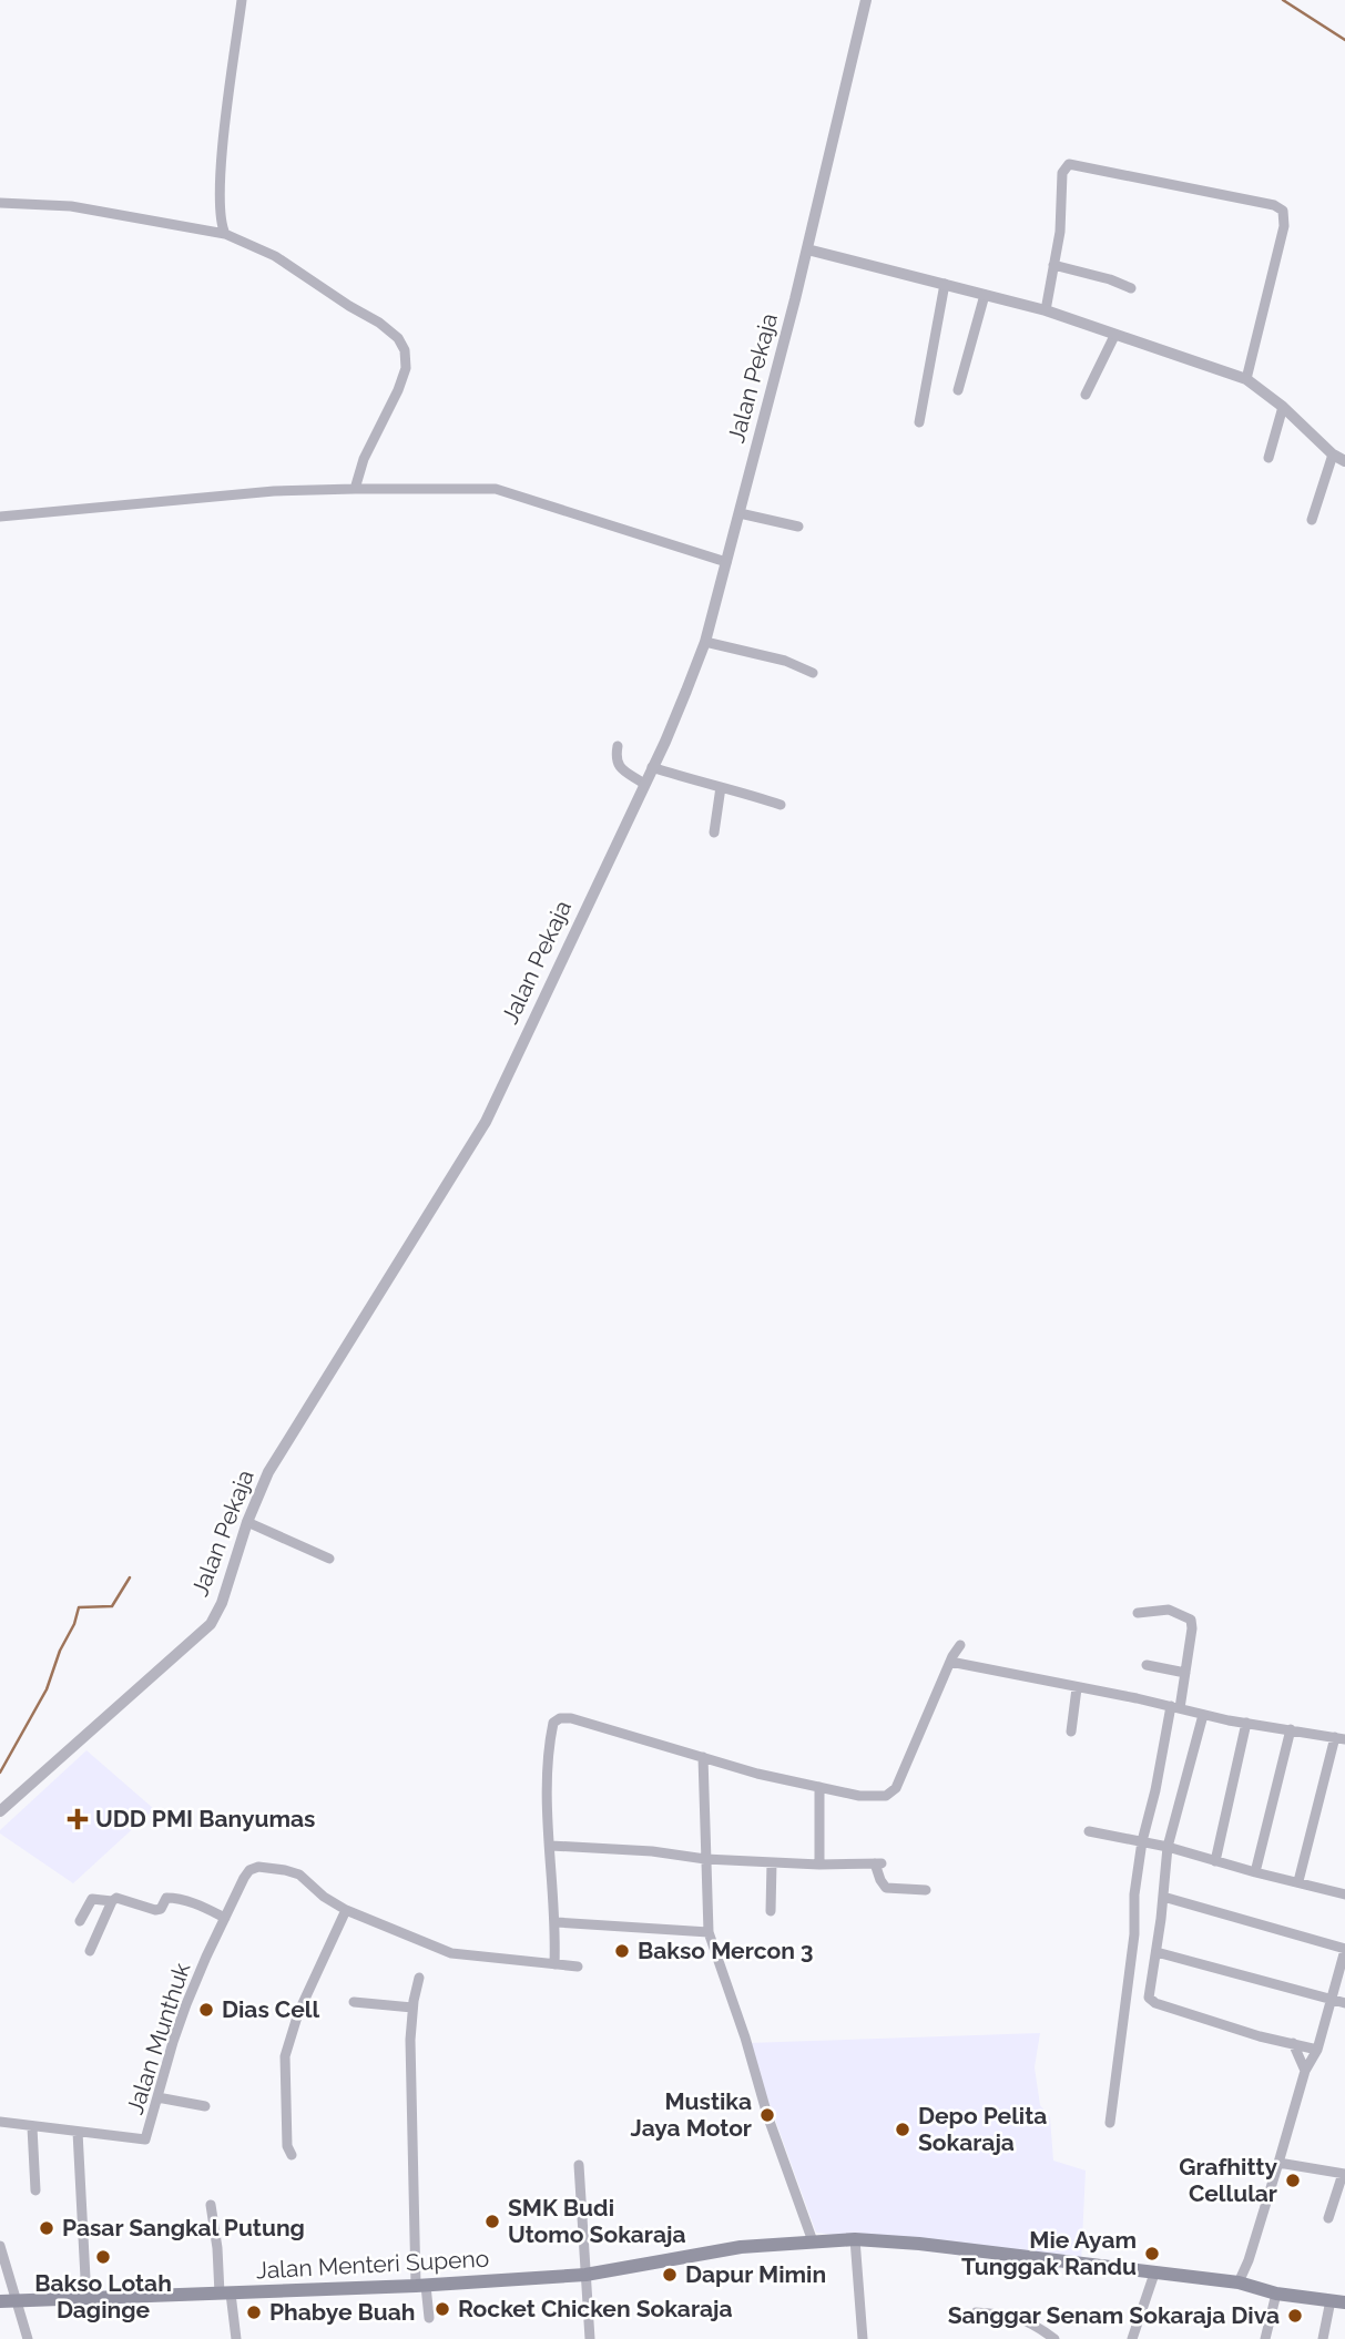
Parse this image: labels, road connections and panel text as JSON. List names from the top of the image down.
{
  "streets": {
    "main road": ["Jalan Menteri Supeno"],
    "street": ["Jalan Pekaja", "Jalan Munthuk"]
  },
  "places": {
    "health": ["UDD PMI Banyumas"],
    "other": [
      "Bakso Mercon 3",
      "Dias Cell",
      "Mustika Jaya Motor",
      "Depo Pelita Sokaraja",
      "Grafhitty Cellular",
      "SMK Budi Utomo Sokaraja",
      "Pasar Sangkal Putung",
      "Mie Ayam Tunggak Randu",
      "Bakso Lotah Daginge",
      "Dapur Mimin",
      "Rocket Chicken Sokaraja",
      "Phabye Buah",
      "Sanggar Senam Sokaraja Diva"
    ]
  }
}
